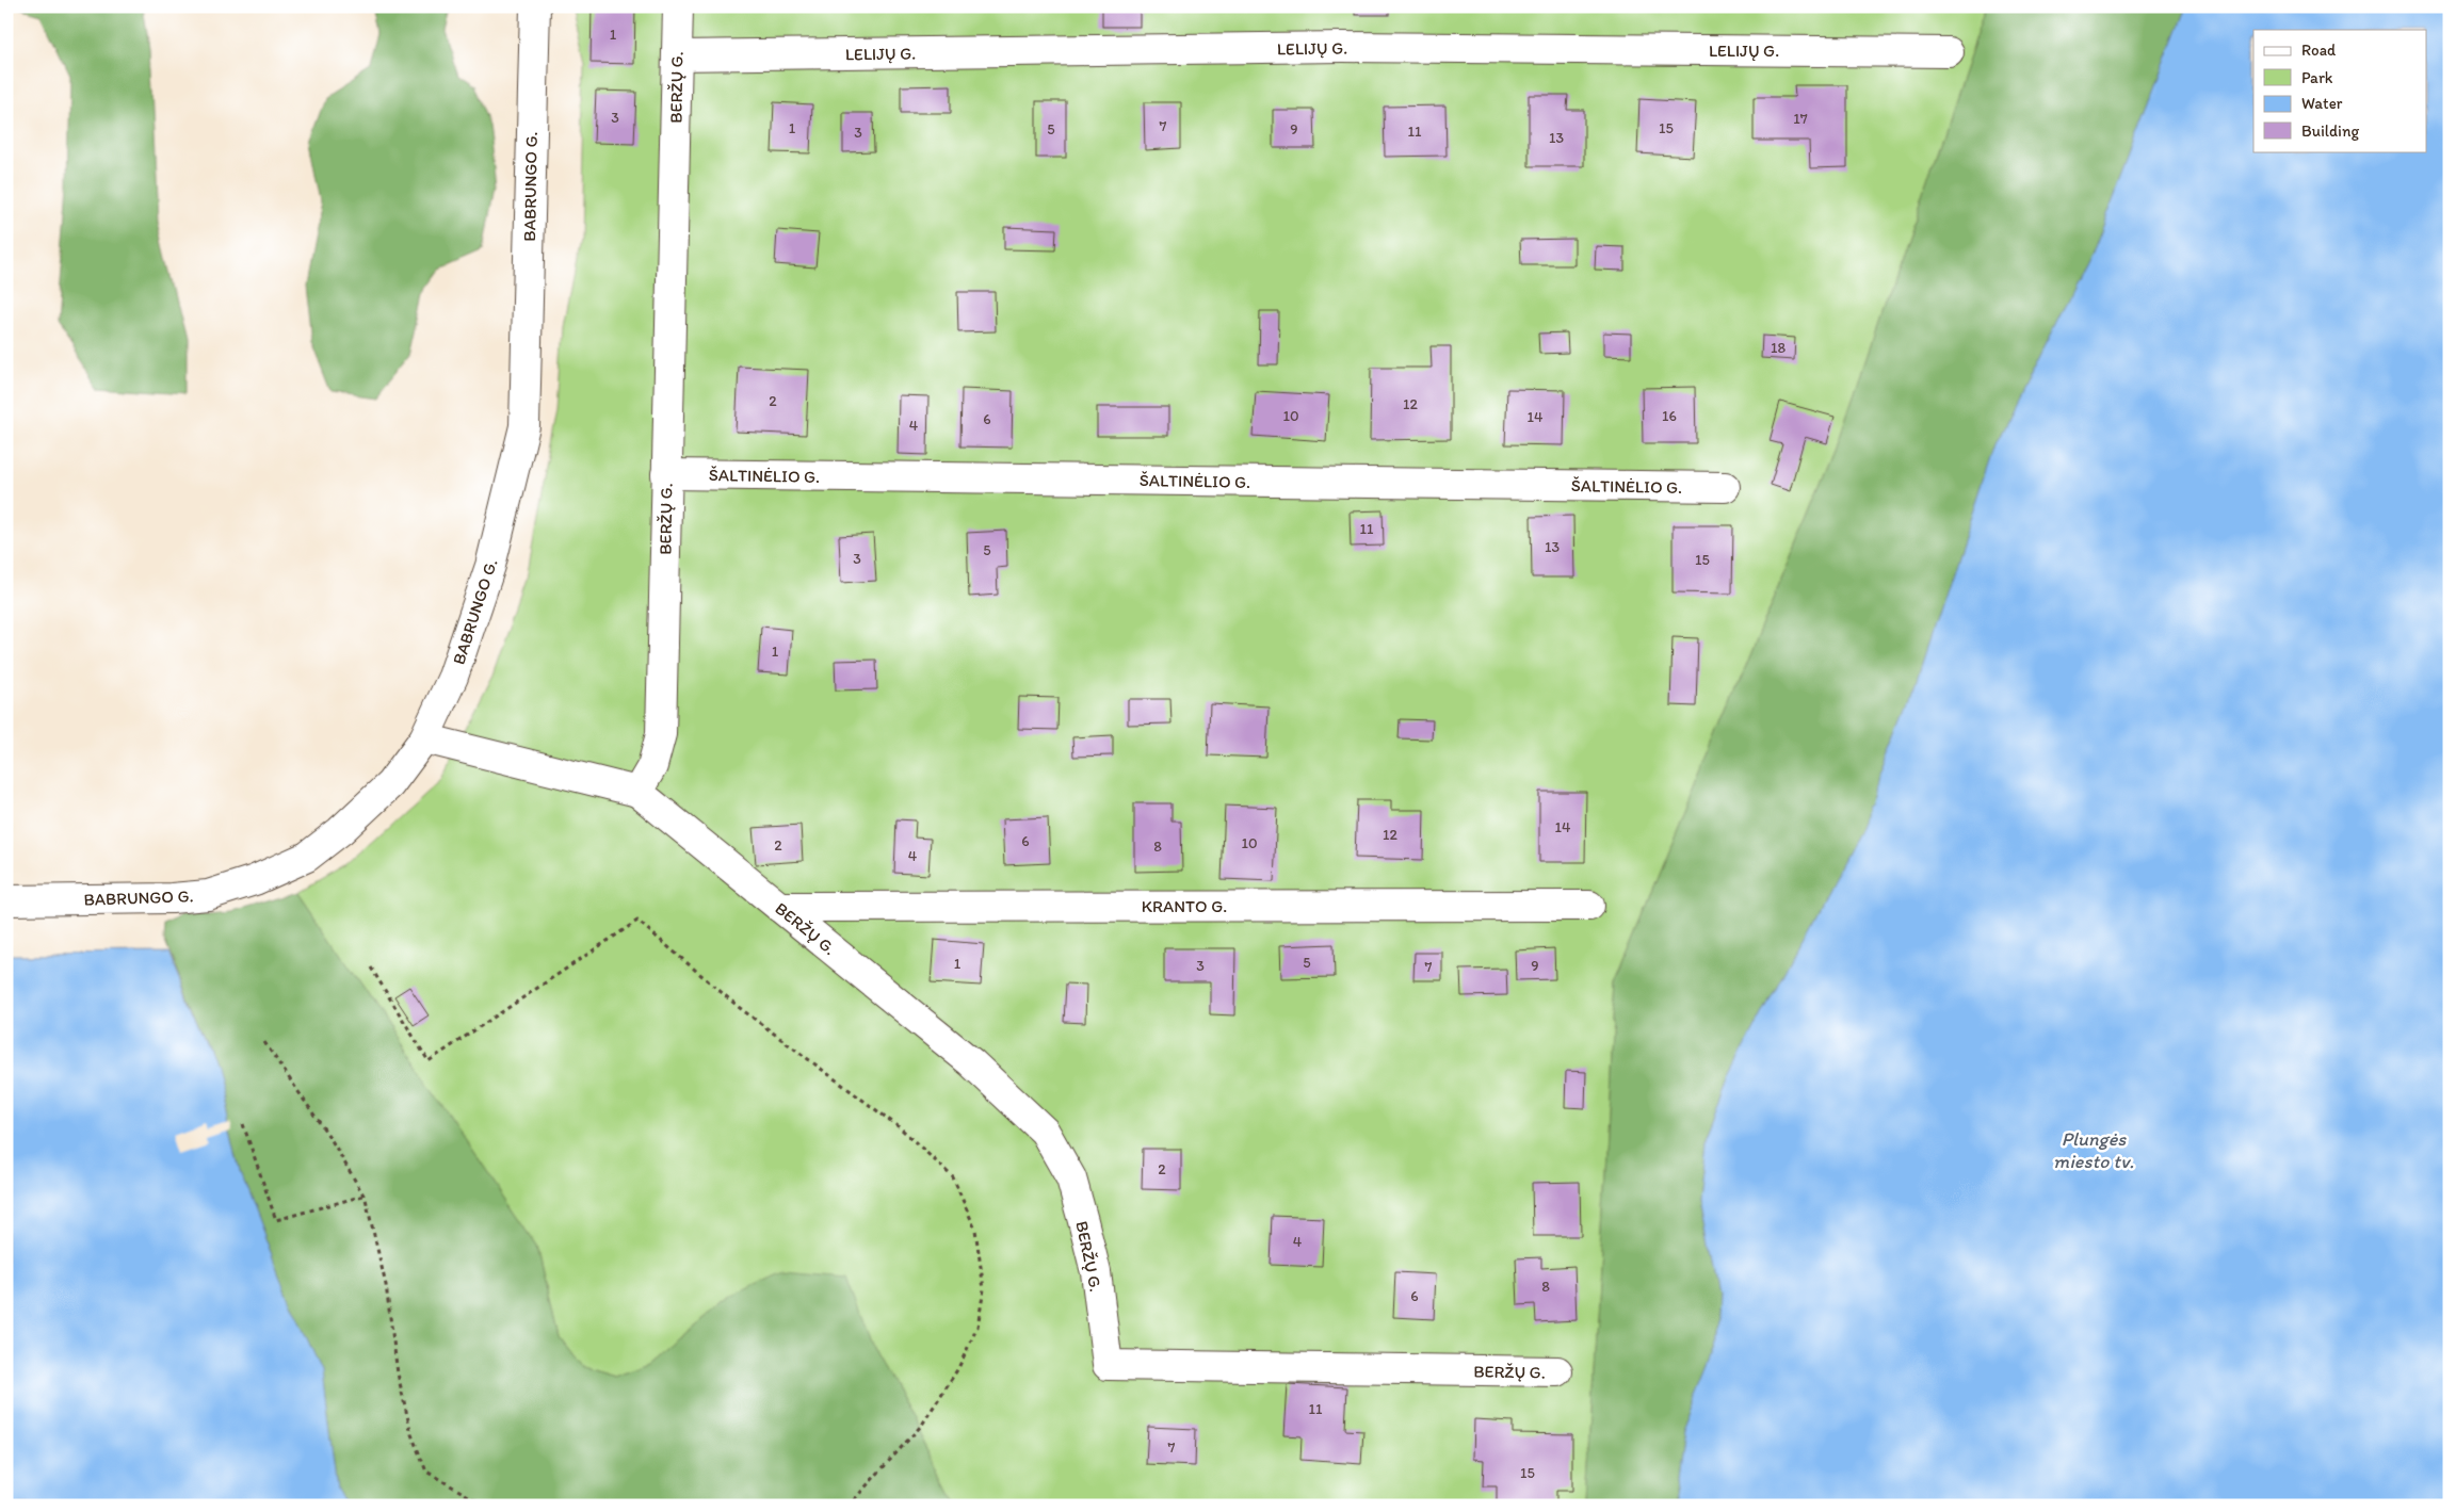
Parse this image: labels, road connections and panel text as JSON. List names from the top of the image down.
{
  "streets": {
    "street": [
      "LELIJŲ G.",
      "BERŽŲ G.",
      "BABRUNGO G.",
      "ŠALTINĖLIO G.",
      "KRANTO G."
    ]
  },
  "crossings": [
    ["LELIJŲ G.", "BERŽŲ G."],
    ["BERŽŲ G.", "ŠALTINĖLIO G."],
    ["BERŽŲ G.", "KRANTO G."]
  ],
  "water": ["Plungės miesto tv."],
  "house_numbers": [
    "1",
    "3",
    "17",
    "7",
    "1",
    "15",
    "5",
    "9",
    "11",
    "3",
    "13",
    "18",
    "2",
    "12",
    "10",
    "16",
    "14",
    "6",
    "4",
    "11",
    "13",
    "5",
    "3",
    "15",
    "1",
    "14",
    "12",
    "6",
    "10",
    "2",
    "8",
    "4",
    "5",
    "1",
    "3",
    "9",
    "7",
    "2",
    "4",
    "8",
    "6",
    "11",
    "7",
    "15"
  ],
  "legend": [
    "Road",
    "Park",
    "Water",
    "Building"
  ]
}
